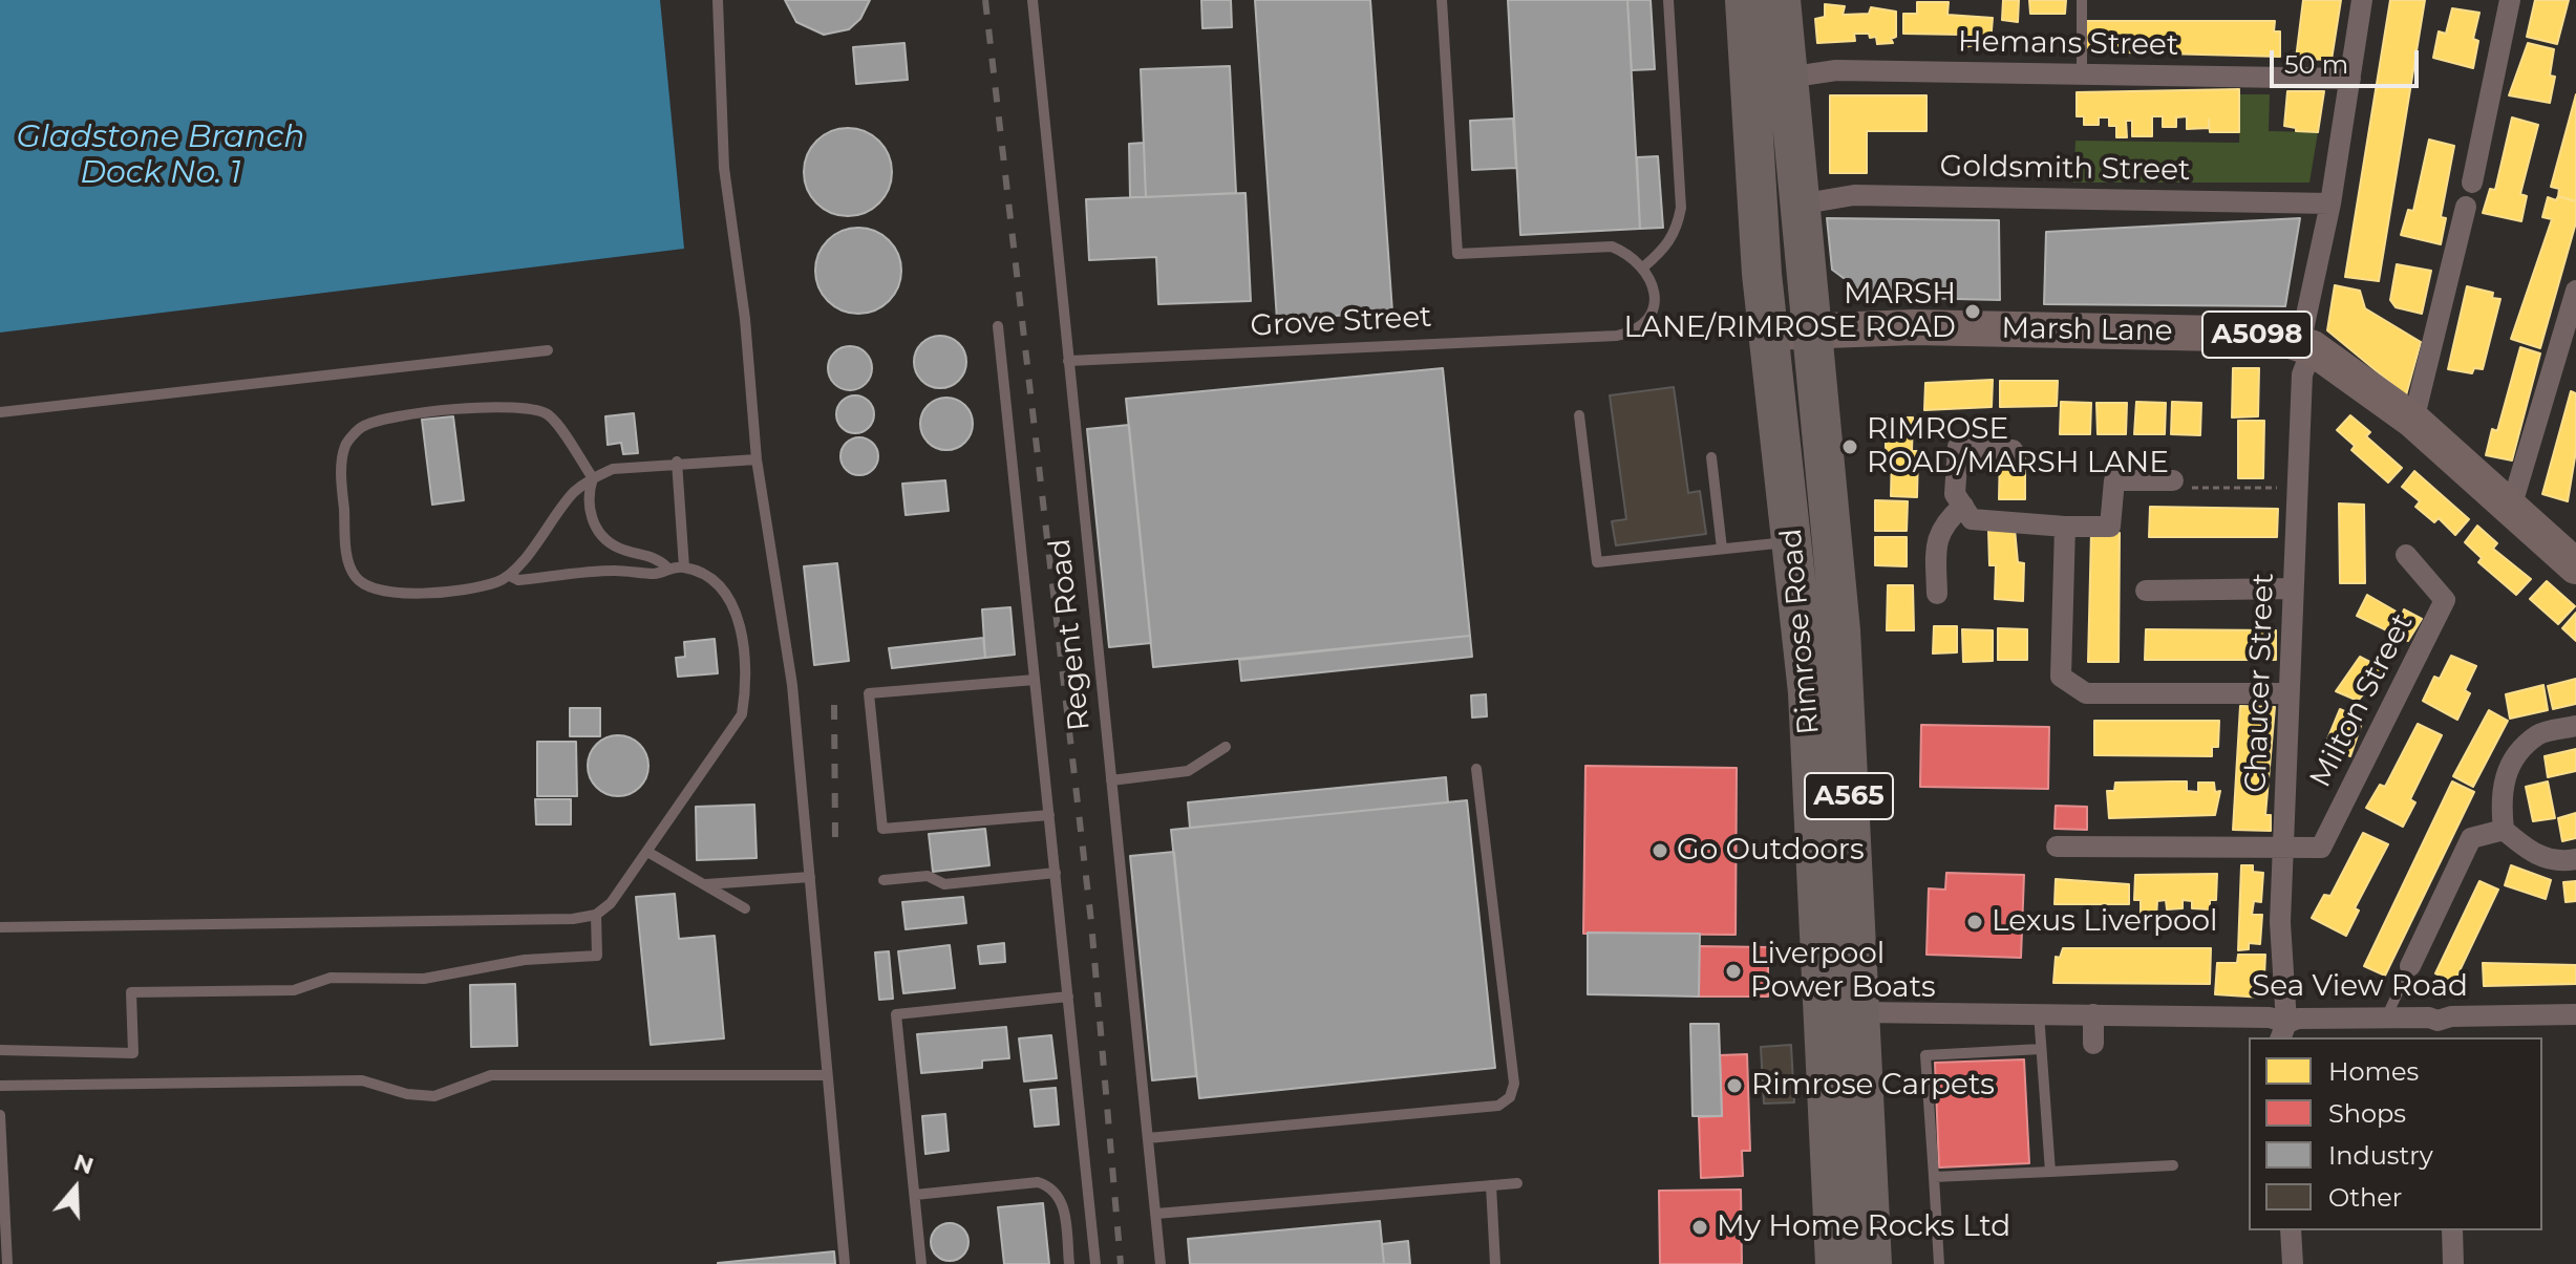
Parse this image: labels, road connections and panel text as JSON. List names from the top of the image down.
{
  "streets": {
    "highway": ["Rimrose Road", "A565"],
    "main road": ["Marsh Lane", "A5098"],
    "street": [
      "Hemans Street",
      "Goldsmith Street",
      "Chaucer Street",
      "Milton Street",
      "Sea View Road"
    ],
    "lane": ["Grove Street", "Regent Road"]
  },
  "crossings": [
    ["Hemans Street", "Rimrose Road"],
    ["Hemans Street", "Chaucer Street"],
    ["Goldsmith Street", "Rimrose Road"],
    ["Goldsmith Street", "Chaucer Street"],
    ["Grove Street", "Regent Road"],
    ["Marsh Lane", "Rimrose Road"],
    ["Marsh Lane", "Chaucer Street"],
    ["Rimrose Road", "Sea View Road"],
    ["Chaucer Street", "Milton Street"],
    ["Chaucer Street", "Sea View Road"]
  ],
  "water": ["Gladstone Branch Dock No. 1"],
  "places": [
    "MARSH LANE/RIMROSE ROAD",
    "RIMROSE ROAD/MARSH LANE",
    "Go Outdoors",
    "Lexus Liverpool",
    "Liverpool Power Boats",
    "Rimrose Carpets",
    "My Home Rocks Ltd"
  ],
  "legend": [
    "Homes",
    "Shops",
    "Industry",
    "Other"
  ],
  "scale_bar": "50 m",
  "north": "top"
}
